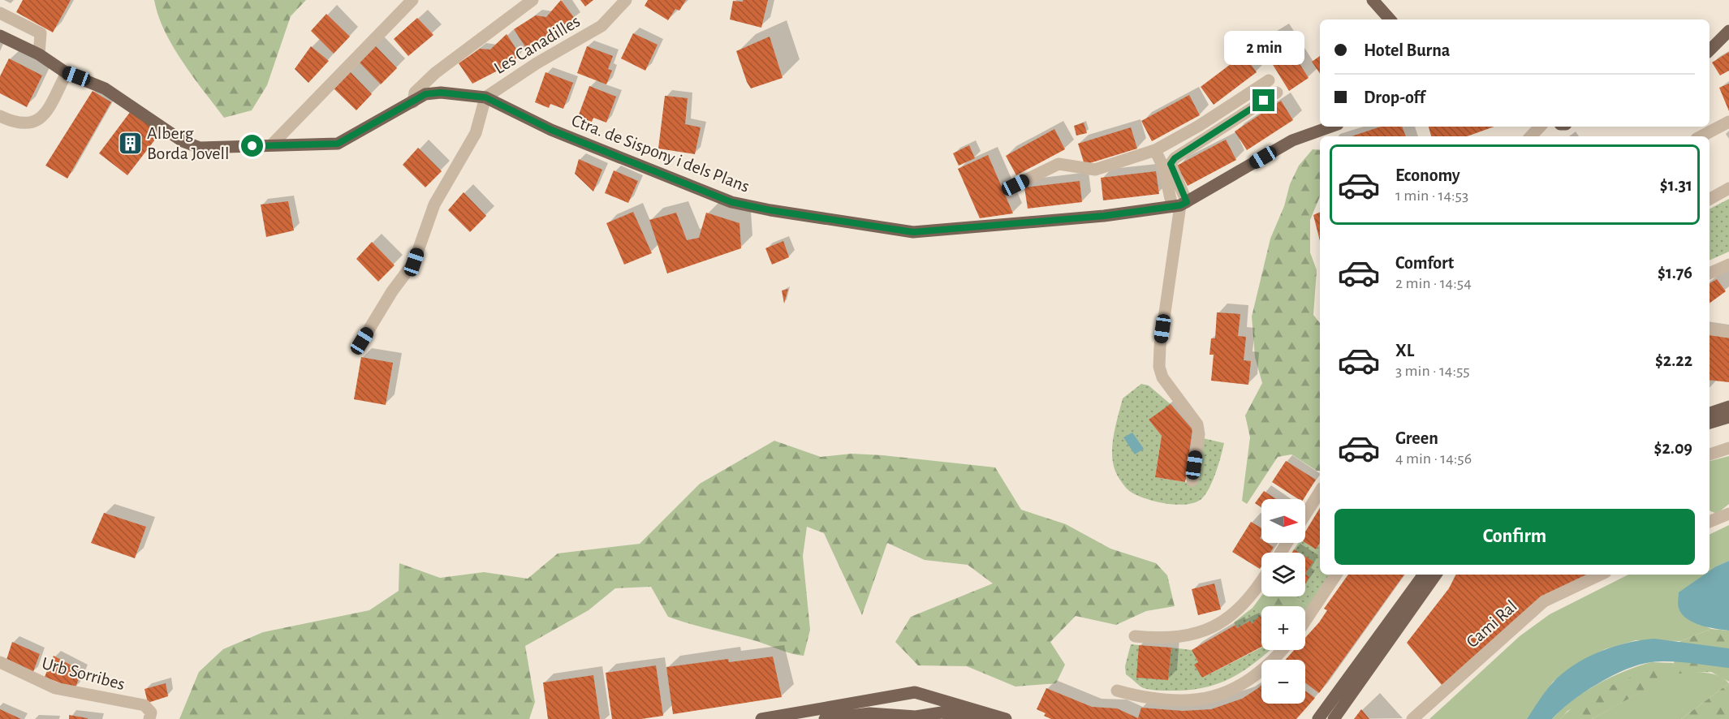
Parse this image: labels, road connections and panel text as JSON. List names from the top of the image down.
{
  "streets": {
    "main road": ["Ctra. de Sispony i dels Plans"],
    "street": ["Les Canadilles", "Cami Ral", "Urb Sorribes"]
  },
  "crossings": [
    ["Les Canadilles", "Ctra. de Sispony i dels Plans"]
  ],
  "places": {
    "building": ["Alberg Borda Jovell"]
  },
  "north": "right",
  "page": {
    "banner": ["Hotel Burna", "Drop-off"],
    "bubble": "2 min",
    "list": [
      {
        "name": "Economy",
        "note": "1 min · 14:53",
        "value": "$1.31"
      },
      {
        "name": "Comfort",
        "note": "2 min · 14:54",
        "value": "$1.76"
      },
      {
        "name": "XL",
        "note": "3 min · 14:55",
        "value": "$2.22"
      },
      {
        "name": "Green",
        "note": "4 min · 14:56",
        "value": "$2.09"
      }
    ],
    "map_buttons": ["+", "−"],
    "buttons": "Confirm"
  }
}
